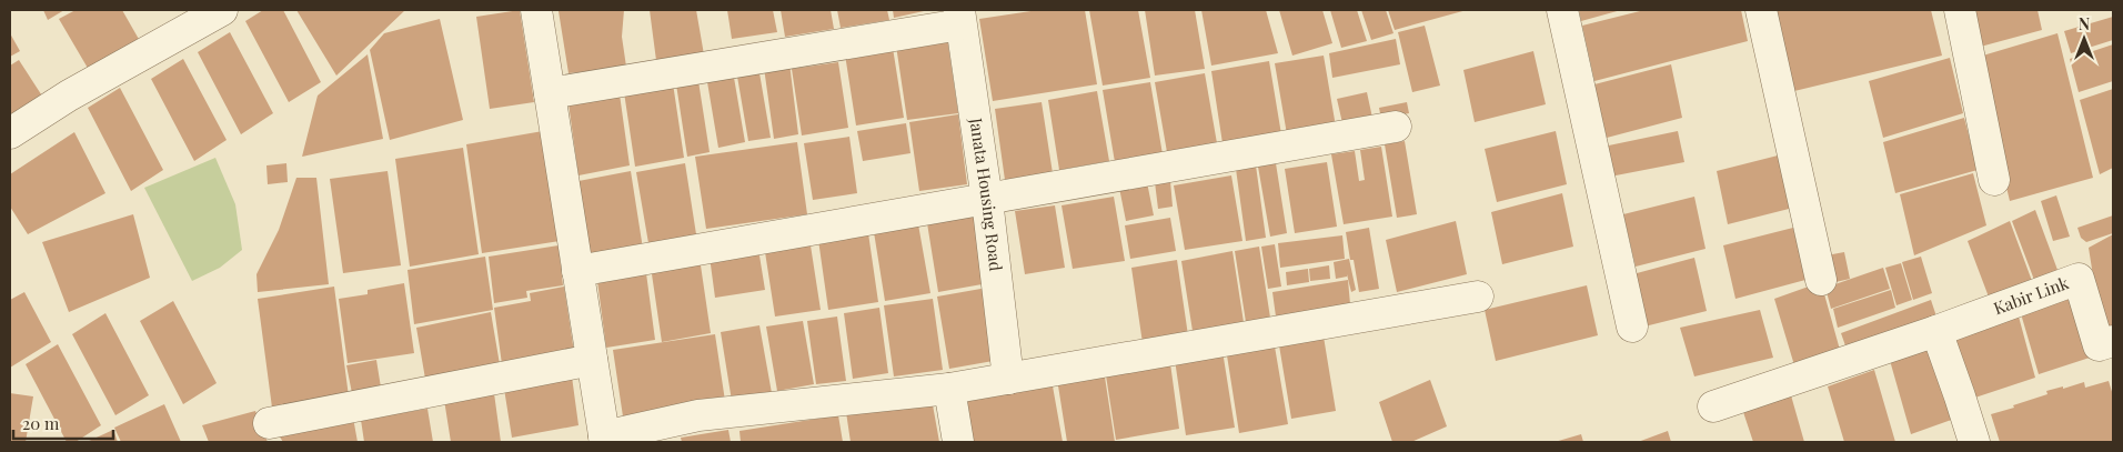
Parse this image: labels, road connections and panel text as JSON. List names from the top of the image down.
{
  "streets": {
    "street": ["Janata Housing Road", "Kabir Link"]
  },
  "scale_bar": "20 m",
  "north": "top"
}
